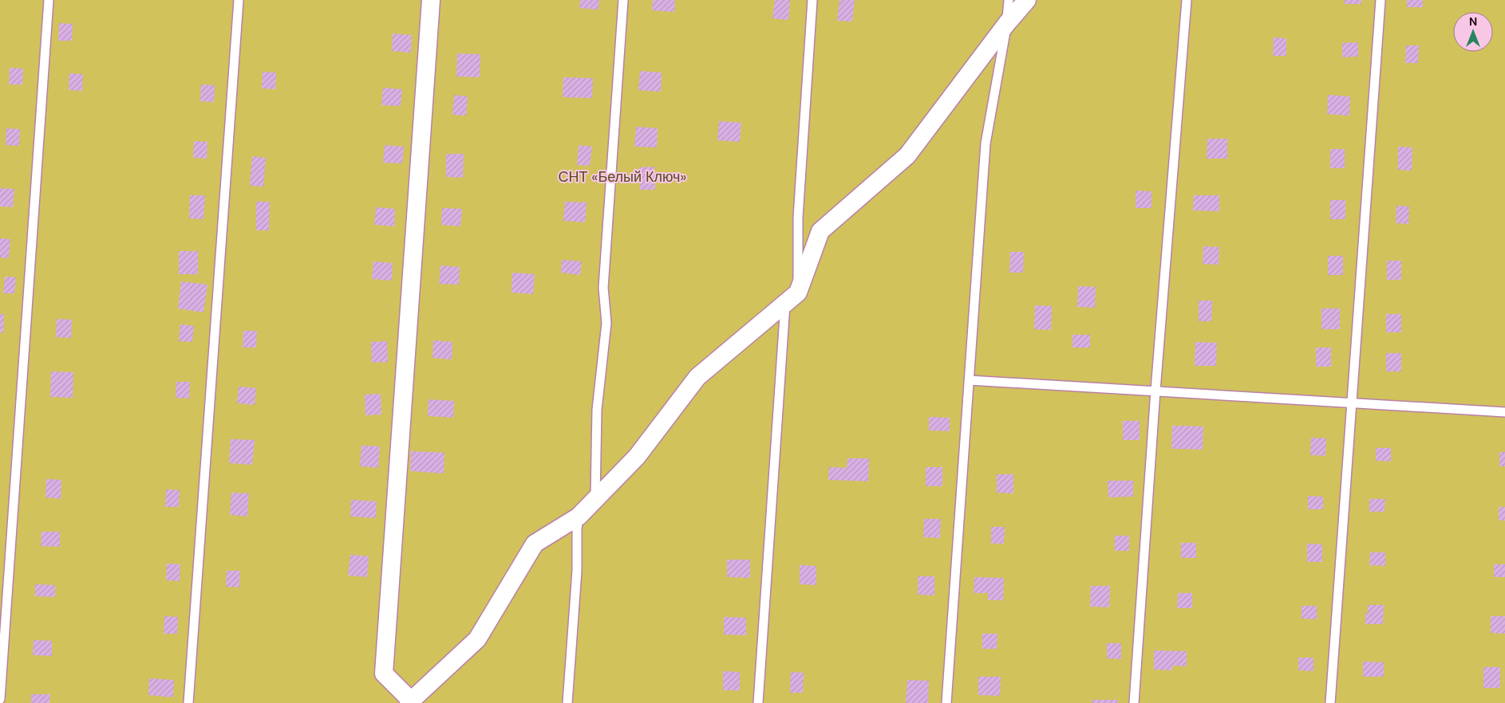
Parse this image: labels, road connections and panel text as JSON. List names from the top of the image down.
{
  "parks": ["СНТ «Белый Ключ»"],
  "north": "top"
}
